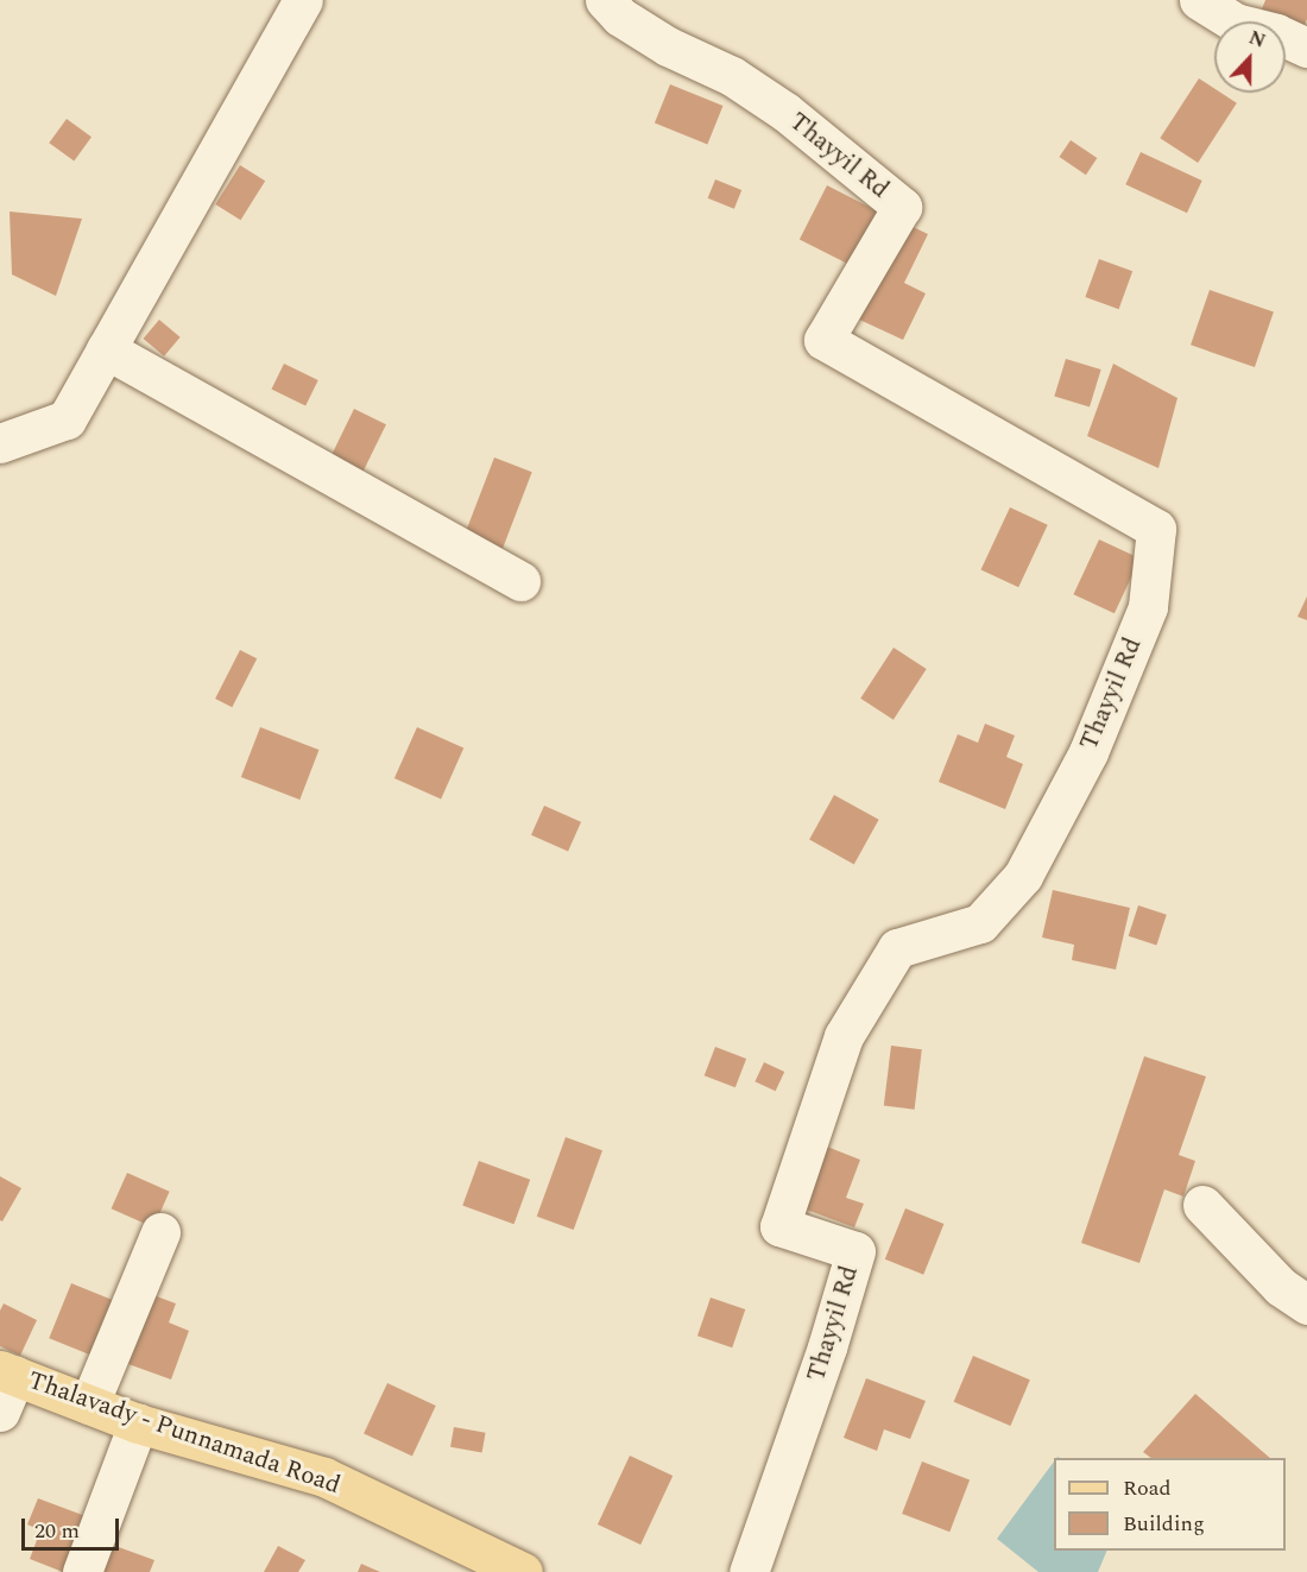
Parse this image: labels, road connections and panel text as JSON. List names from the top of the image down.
{
  "streets": {
    "main road": ["Thalavady - Punnamada Road"],
    "street": ["Thayyil Rd"]
  },
  "legend": ["Road", "Building"],
  "scale_bar": "20 m",
  "north": "top"
}
